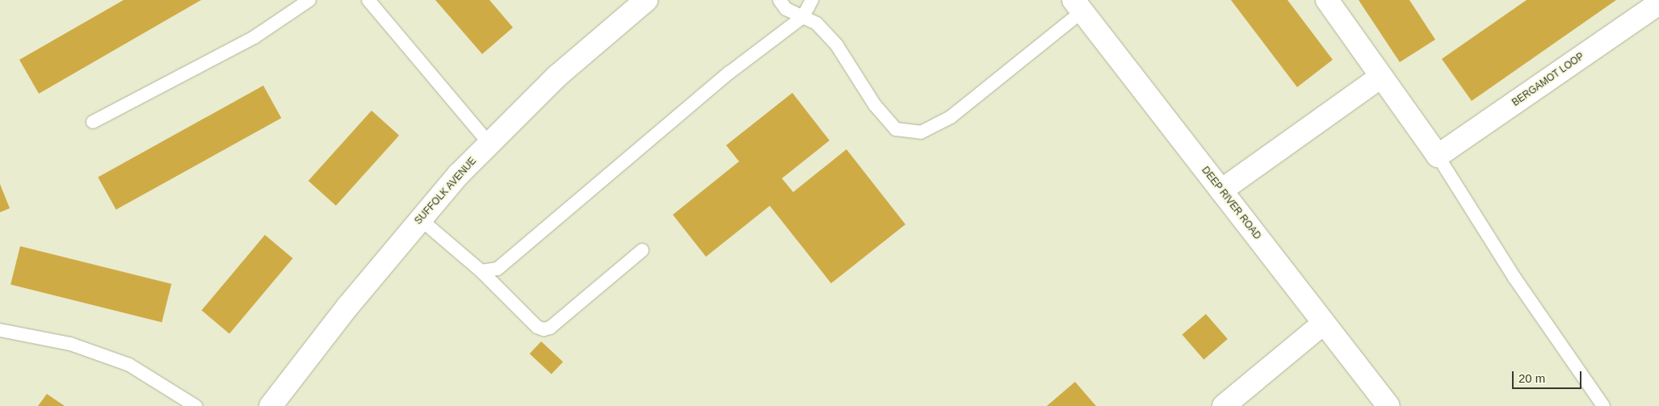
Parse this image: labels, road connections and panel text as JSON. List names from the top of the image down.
{
  "streets": {
    "street": ["BERGAMOT LOOP", "SUFFOLK AVENUE", "DEEP RIVER ROAD"]
  },
  "scale_bar": "20 m"
}
